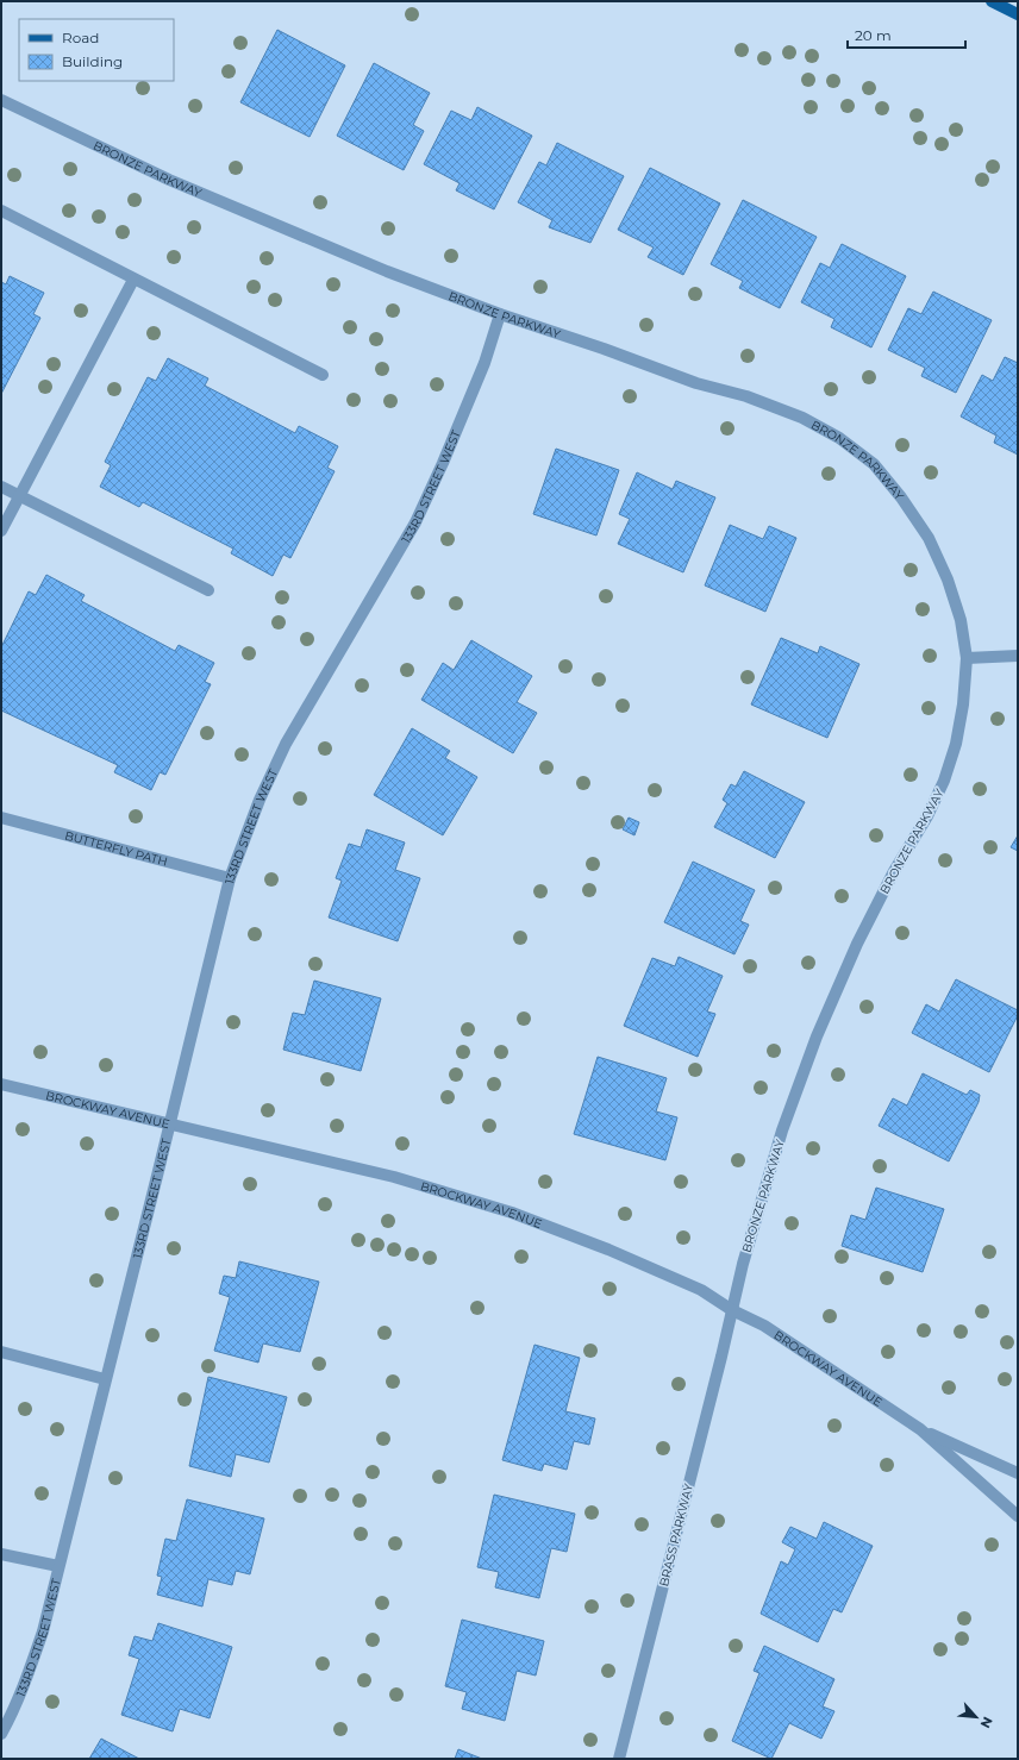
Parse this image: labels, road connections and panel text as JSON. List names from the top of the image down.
{
  "streets": {
    "street": [
      "BRONZE PARKWAY",
      "133RD STREET WEST",
      "BUTTERFLY PATH",
      "BROCKWAY AVENUE",
      "BRASS PARKWAY"
    ]
  },
  "crossings": [
    ["BRONZE PARKWAY", "133RD STREET WEST"],
    ["BRONZE PARKWAY", "BROCKWAY AVENUE"],
    ["BRONZE PARKWAY", "BRASS PARKWAY"],
    ["133RD STREET WEST", "BUTTERFLY PATH"],
    ["133RD STREET WEST", "BROCKWAY AVENUE"],
    ["BROCKWAY AVENUE", "BRASS PARKWAY"]
  ],
  "legend": ["Road", "Building"],
  "scale_bar": "20 m",
  "north": "bottom right"
}
